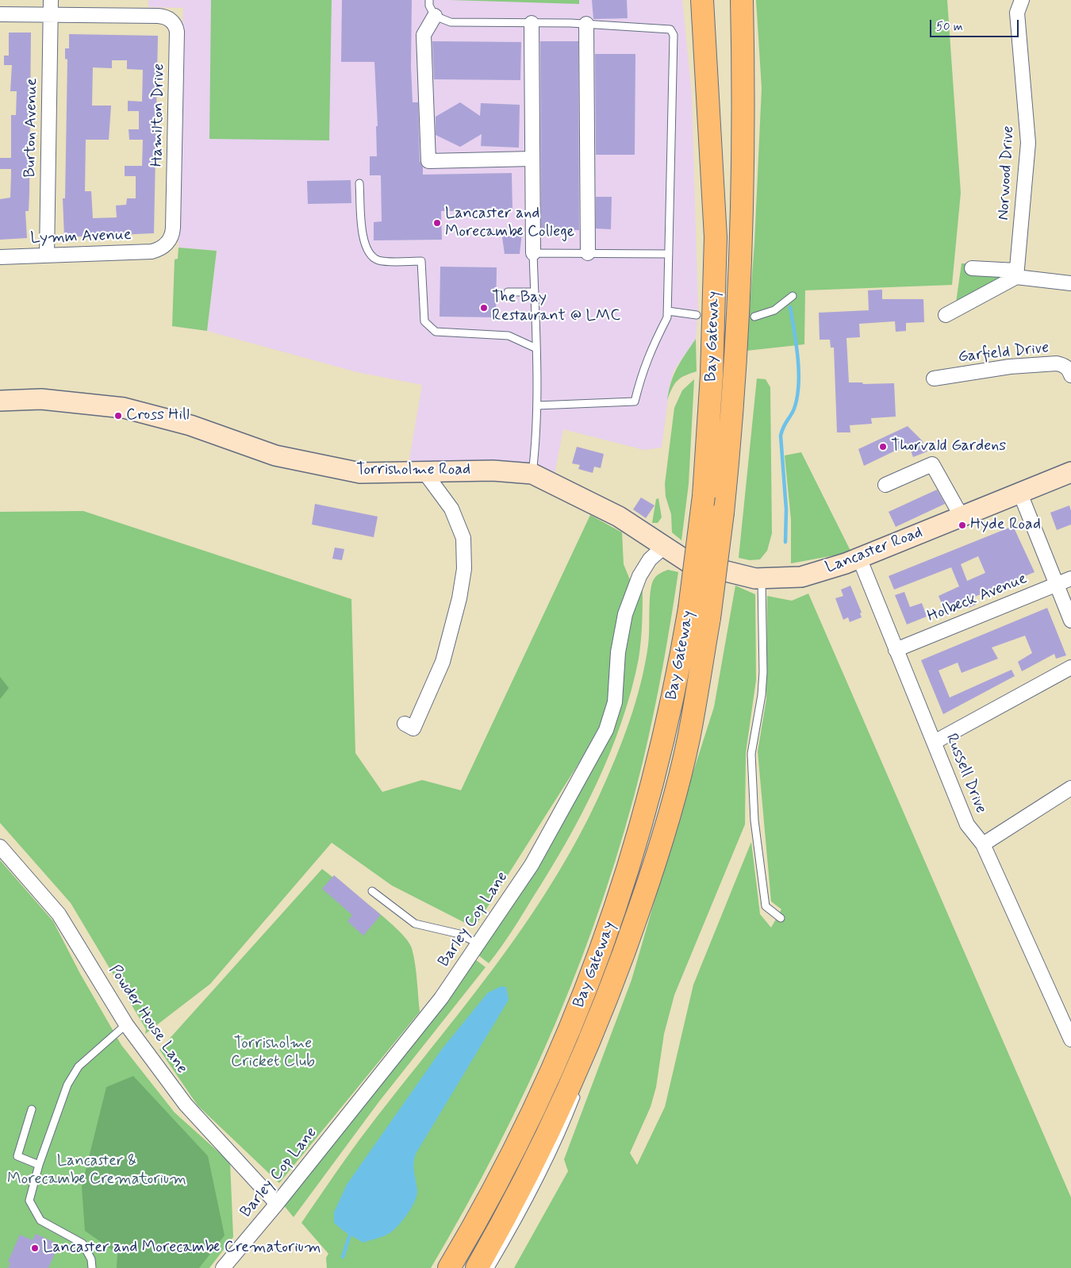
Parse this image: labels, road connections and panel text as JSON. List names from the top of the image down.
{
  "streets": {
    "highway": ["Bay Gateway"],
    "main road": ["Torrisholme Road", "Lancaster Road"],
    "street": [
      "Hamilton Drive",
      "Burton Avenue",
      "Norwood Drive",
      "Lymm Avenue",
      "Garfield Drive",
      "Holbeck Avenue",
      "Russell Drive",
      "Barley Cop Lane",
      "Powder House Lane"
    ]
  },
  "crossings": [
    ["Hamilton Drive", "Burton Avenue"],
    ["Hamilton Drive", "Lymm Avenue"],
    ["Burton Avenue", "Lymm Avenue"],
    ["Torrisholme Road", "Lancaster Road"],
    ["Torrisholme Road", "Barley Cop Lane"],
    ["Lancaster Road", "Russell Drive"],
    ["Lancaster Road", "Barley Cop Lane"],
    ["Holbeck Avenue", "Russell Drive"],
    ["Barley Cop Lane", "Powder House Lane"]
  ],
  "parks": ["Torrisholme Cricket Club", "Lancaster & Morecambe Crematorium"],
  "places": [
    "Lancaster and Morecambe College",
    "The Bay Restaurant @ LMC",
    "Cross Hill",
    "Thorvald Gardens",
    "Hyde Road",
    "Lancaster and Morecambe Crematorium"
  ],
  "scale_bar": "50 m"
}
